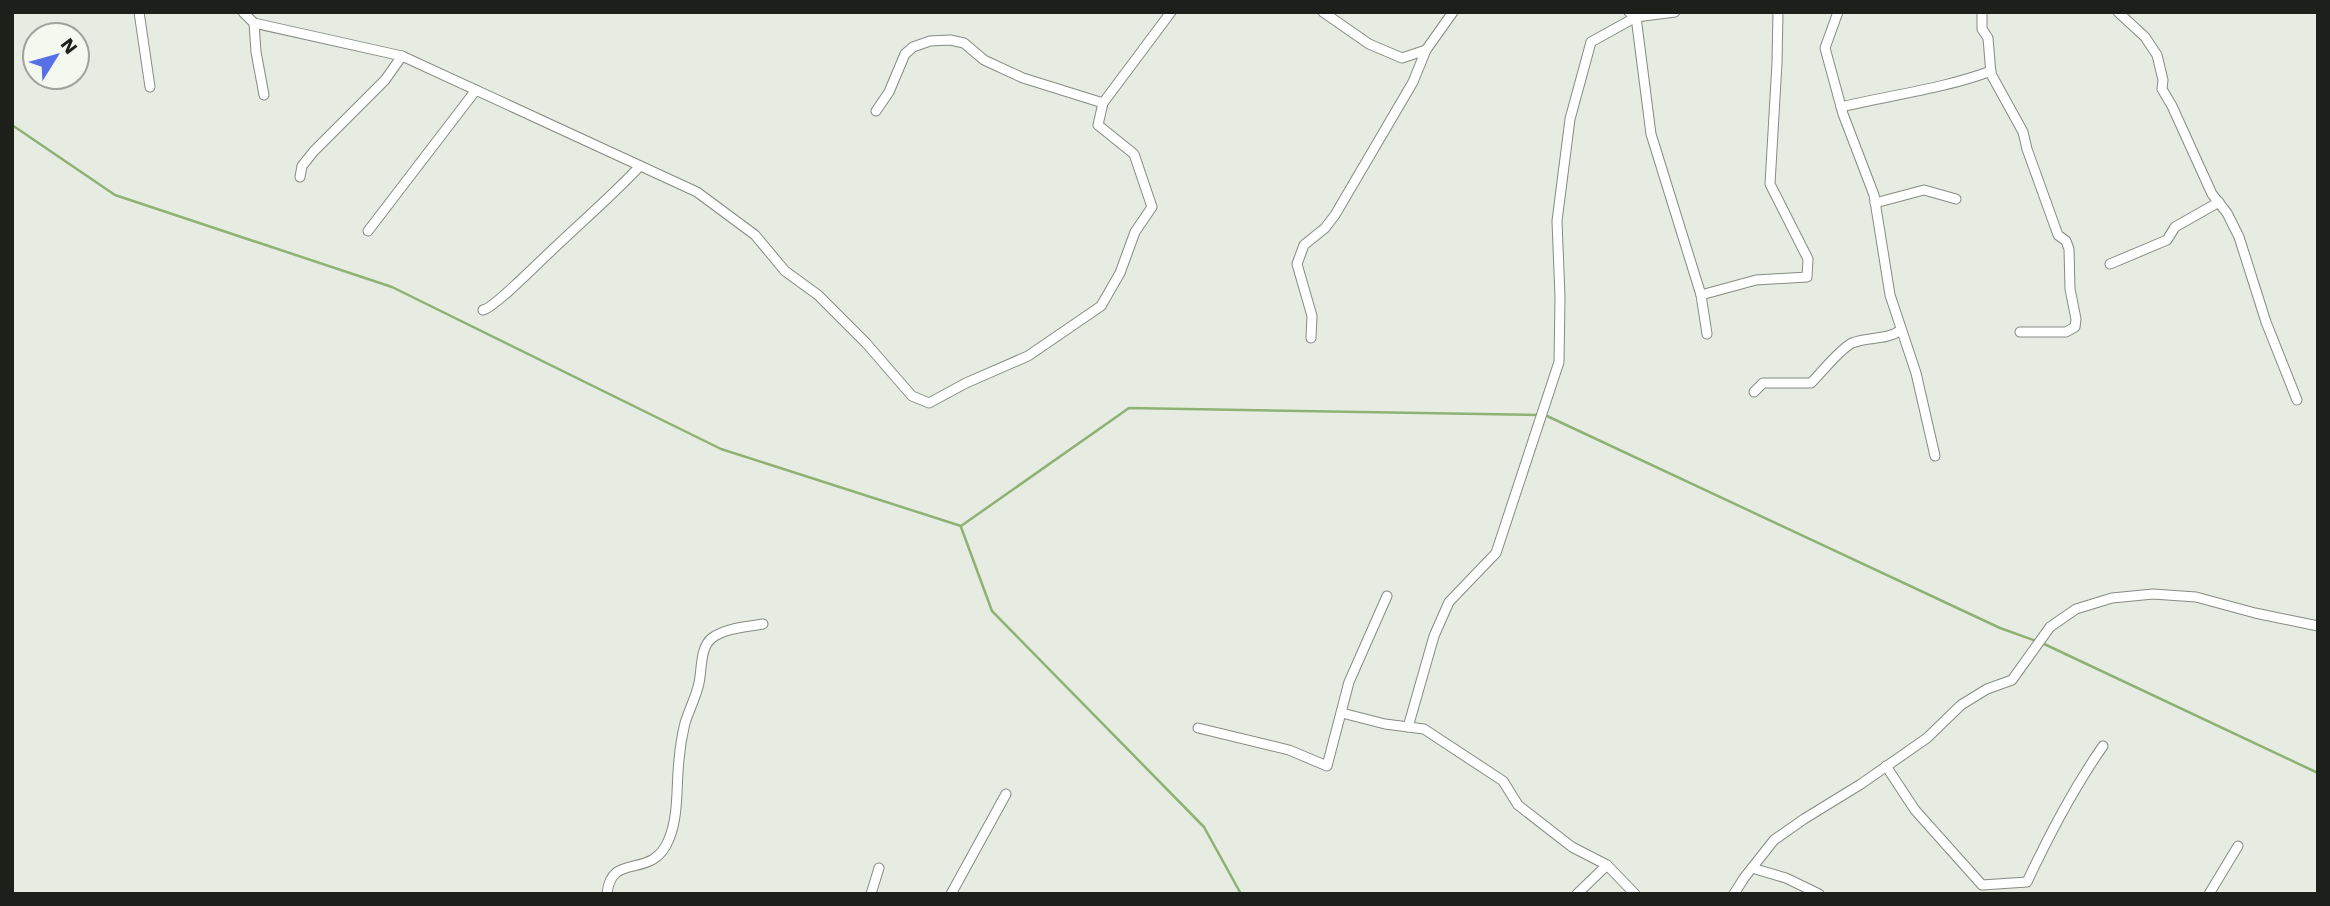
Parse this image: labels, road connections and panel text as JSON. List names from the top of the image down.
{
  "north": "top right"
}
